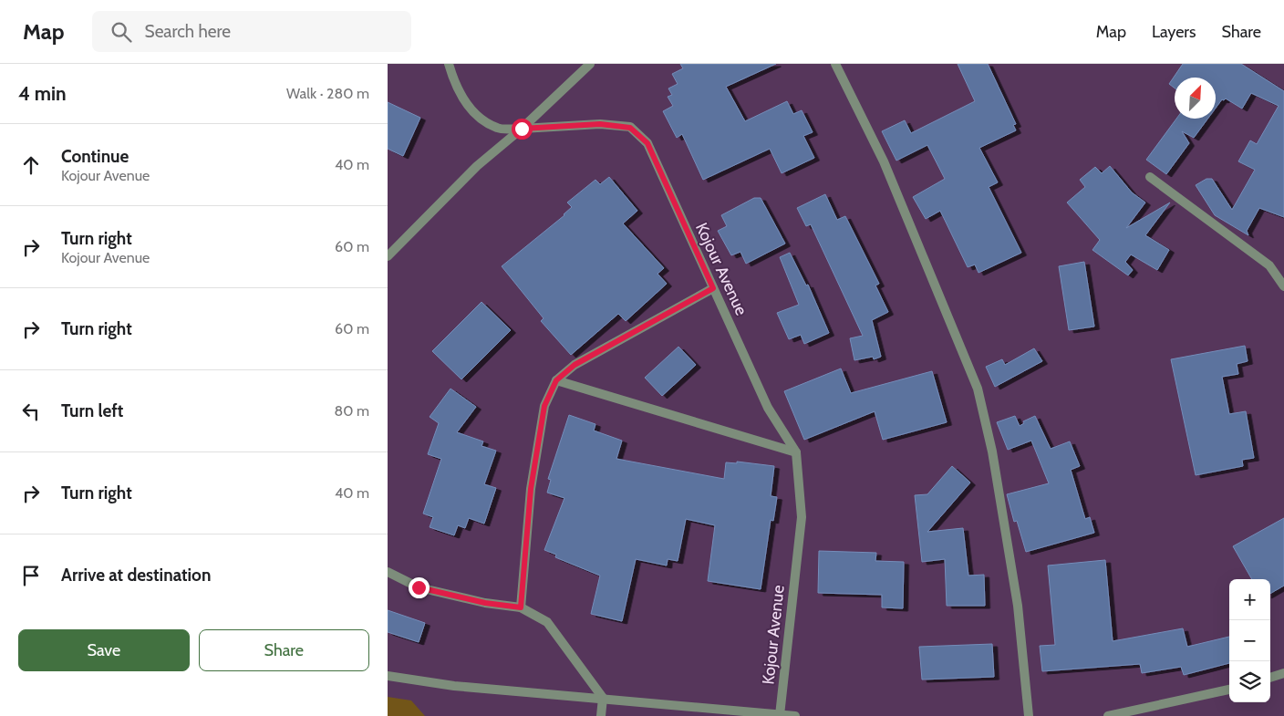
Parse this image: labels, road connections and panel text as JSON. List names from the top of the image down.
{
  "streets": {
    "street": ["Kojour Avenue"]
  },
  "north": "top right",
  "page": {
    "header": "Map",
    "search": "Search here",
    "nav": ["Map", "Layers", "Share"],
    "heading": ["4 min", "Walk · 280 m"],
    "list": [
      ["Continue", "Kojour Avenue", "40 m"],
      ["Turn right", "Kojour Avenue", "60 m"],
      ["Turn right", "60 m"],
      ["Turn left", "80 m"],
      ["Turn right", "40 m"],
      "Arrive at destination"
    ],
    "map_buttons": ["+", "−"],
    "buttons": ["Save", "Share"]
  }
}
